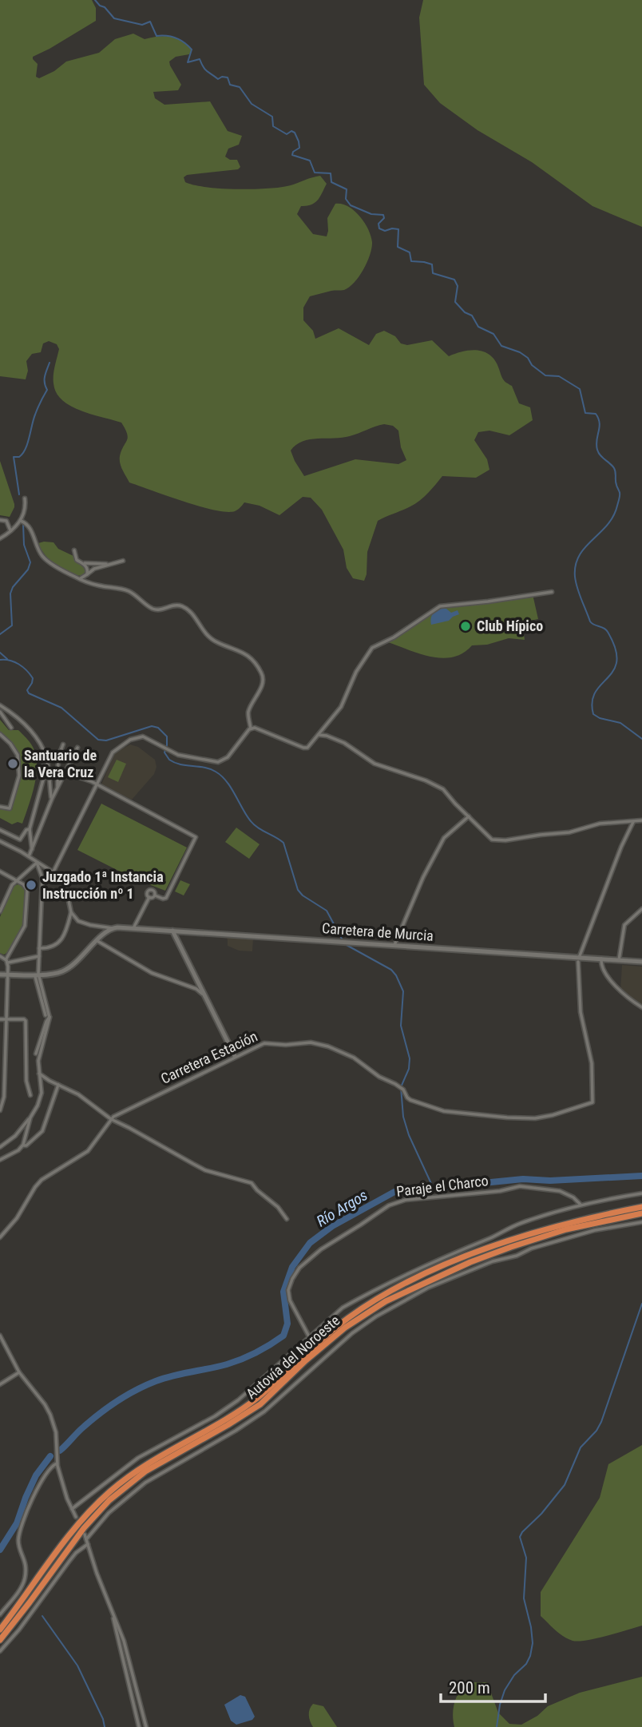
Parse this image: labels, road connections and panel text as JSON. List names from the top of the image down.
{
  "streets": {
    "highway": ["Autovía del Noroeste"],
    "main road": ["Carretera de Murcia"],
    "street": ["Carretera Estación", "Paraje el Charco"]
  },
  "crossings": [
    ["Carretera de Murcia", "Carretera Estación"]
  ],
  "water": ["Río Argos"],
  "places": ["Club Hípico", "Santuario de la Vera Cruz", "Juzgado 1ª Instancia Instrucción nº 1"],
  "scale_bar": "200 m"
}
